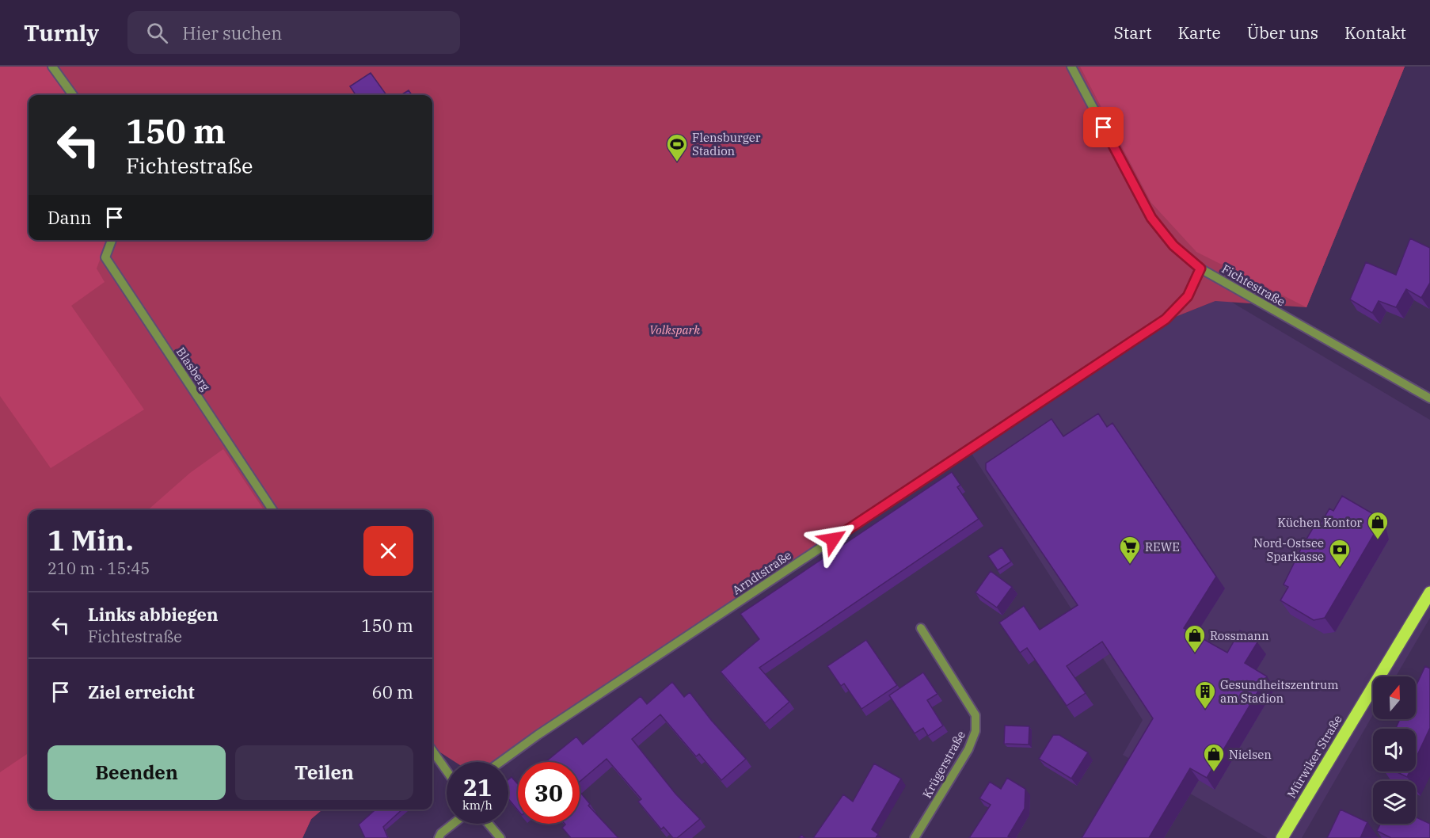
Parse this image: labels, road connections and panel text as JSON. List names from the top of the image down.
{
  "streets": {
    "main road": ["Mürwiker Straße"],
    "street": [
      "Fichtestraße",
      "Blasberg",
      "Arndtstraße",
      "Krügerstraße"
    ]
  },
  "crossings": [
    ["Fichtestraße", "Arndtstraße"]
  ],
  "parks": ["Volkspark"],
  "places": {
    "sports": ["Flensburger Stadion"],
    "shop": ["Küchen Kontor", "Rossmann", "Nielsen"],
    "supermarket": ["REWE"],
    "bank": ["Nord-Ostsee Sparkasse"],
    "building": ["Gesundheitszentrum am Stadion"]
  },
  "north": "top",
  "page": {
    "header": "Turnly",
    "search": "Hier suchen",
    "nav": [
      "Start",
      "Karte",
      "Über uns",
      "Kontakt"
    ],
    "turn": ["150 m", "Fichtestraße"],
    "then": "Dann",
    "heading": ["1 Min.", "210 m · 15:45"],
    "list": [
      {
        "name": "Links abbiegen",
        "note": "Fichtestraße",
        "value": "150 m"
      },
      {
        "name": "Ziel erreicht",
        "value": "60 m"
      }
    ],
    "buttons": ["Beenden", "Teilen"],
    "speed": "21 km/h",
    "limit": "30"
  }
}
